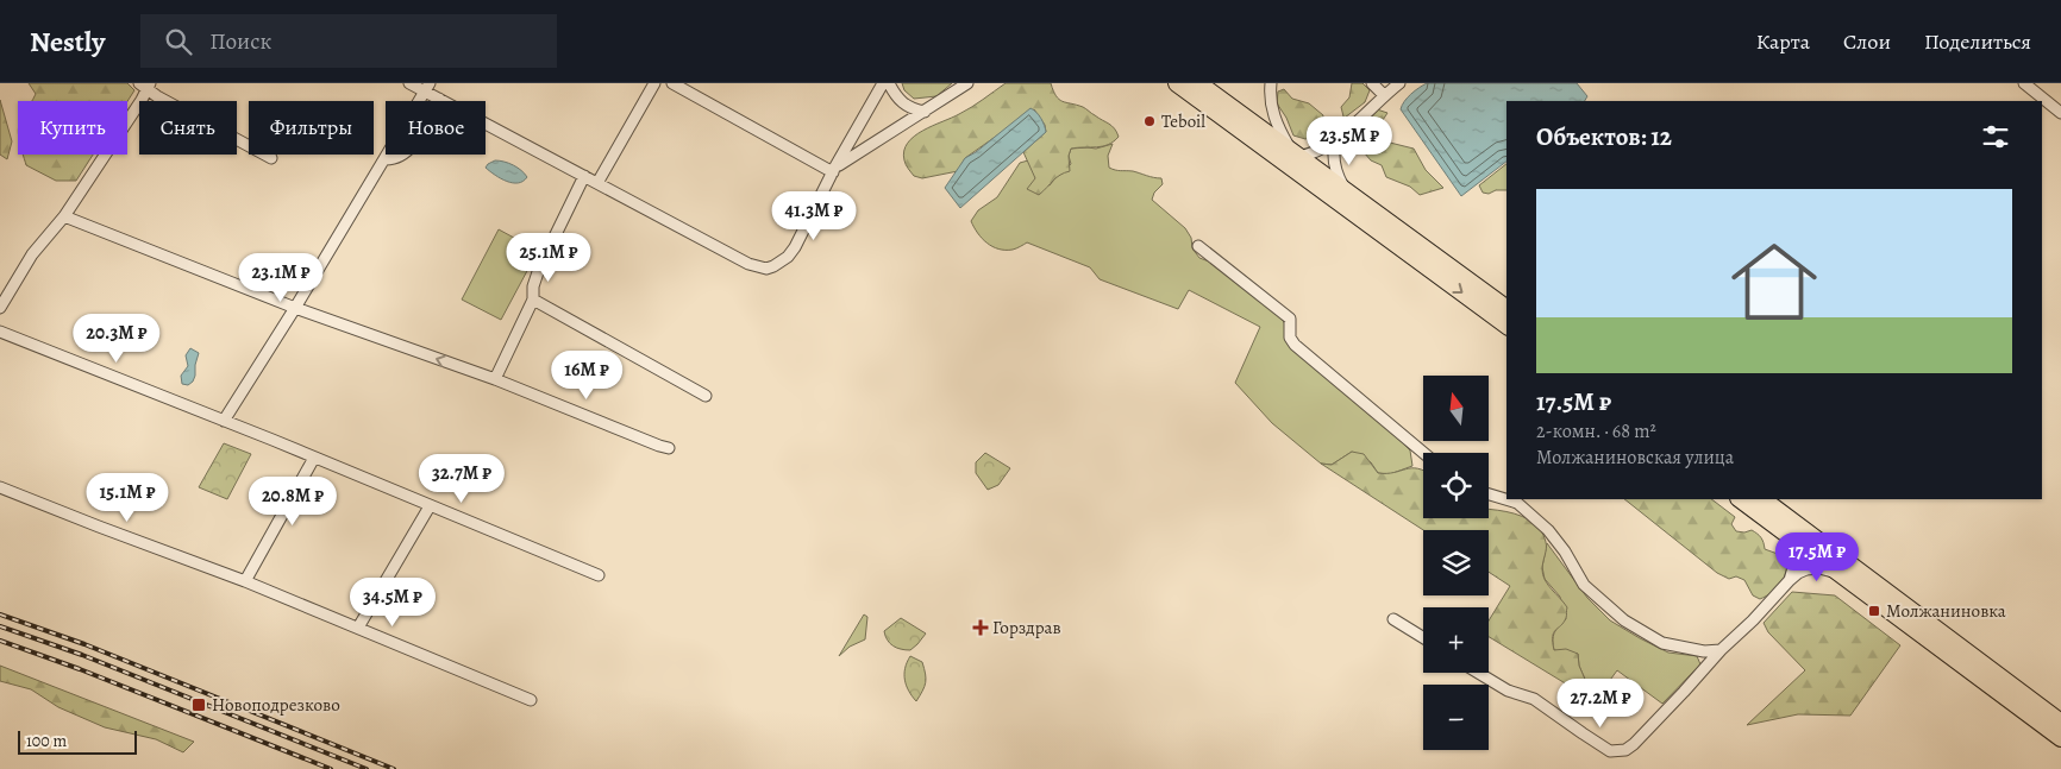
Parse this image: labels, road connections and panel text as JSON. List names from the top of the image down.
{
  "places": {
    "other": ["Teboil"],
    "transit": ["Молжаниновка", "Новоподрезково"],
    "health": ["Горздрав"]
  },
  "scale_bar": "100 m",
  "north": "top",
  "page": {
    "header": "Nestly",
    "search": "Поиск",
    "nav": ["Карта", "Слои", "Поделиться"],
    "chip": [
      "Купить",
      "Снять",
      "Фильтры",
      "Новое"
    ],
    "heading": "Объектов: 12",
    "price": [
      "23.5M ₽",
      "41.3M ₽",
      "25.1M ₽",
      "23.1M ₽",
      "20.3M ₽",
      "16M ₽",
      "32.7M ₽",
      "15.1M ₽",
      "20.8M ₽",
      "17.5M ₽",
      "34.5M ₽",
      "27.2M ₽"
    ],
    "list": [
      {
        "name": "17.5M ₽",
        "note": "2-комн. · 68 m² · Молжаниновская улица"
      }
    ],
    "map_buttons": ["+", "−"],
    "scale": "100 m"
  }
}
